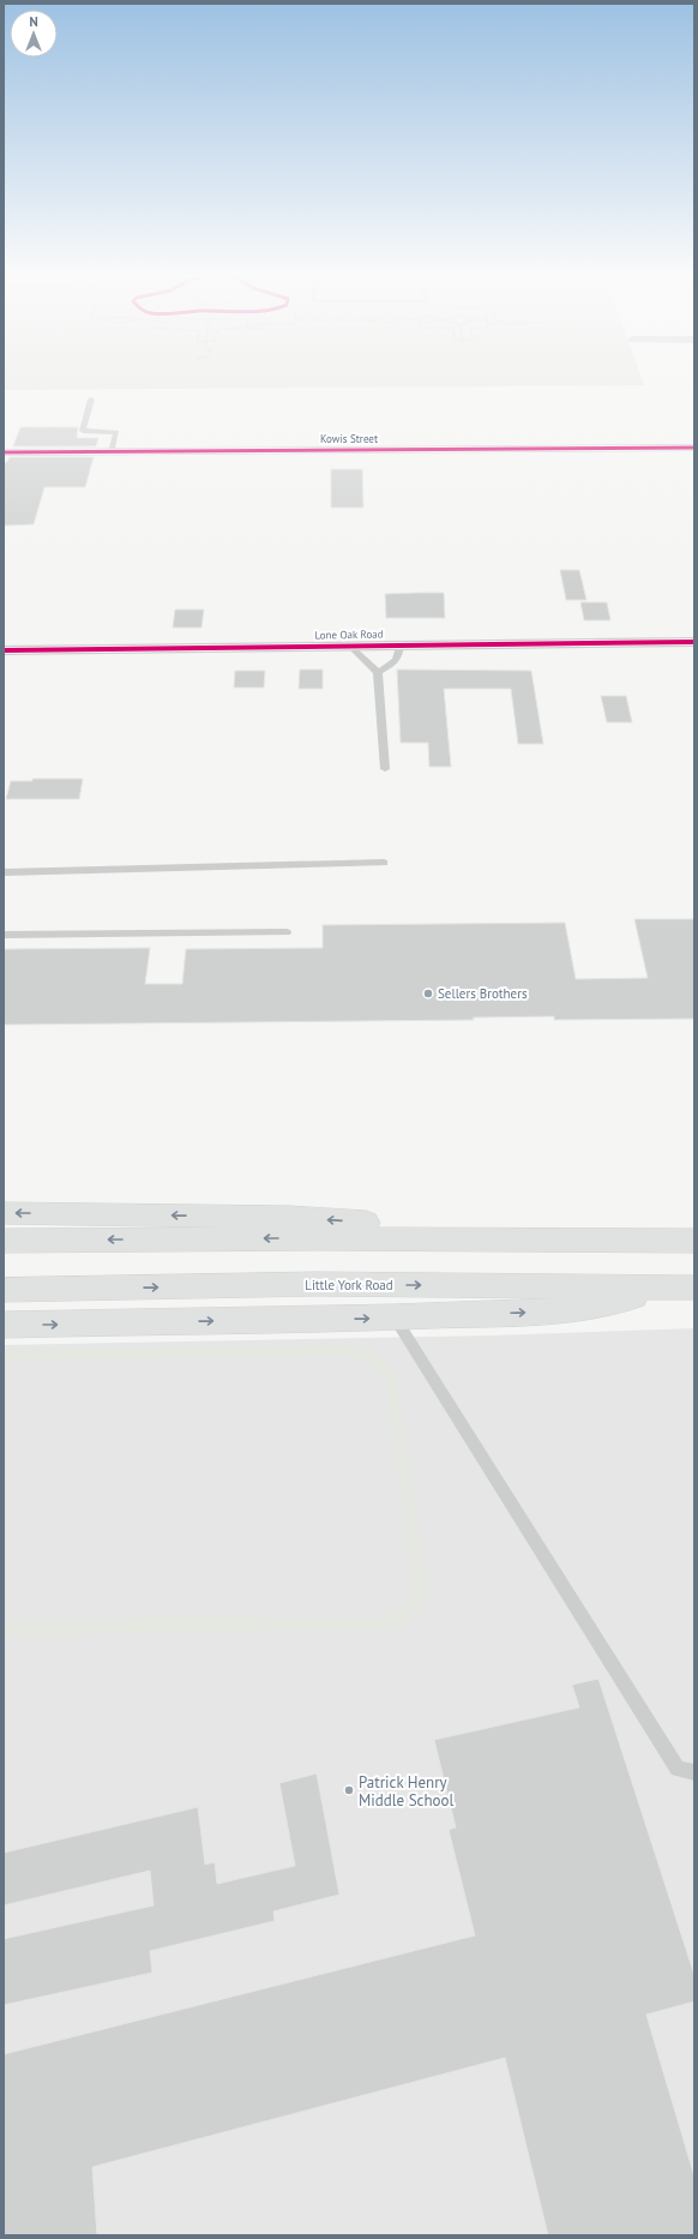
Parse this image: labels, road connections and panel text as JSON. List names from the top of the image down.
{
  "streets": {
    "main road": ["Little York Road"],
    "street": ["Kowis Street", "Lone Oak Road"]
  },
  "places": ["Sellers Brothers", "Patrick Henry Middle School"],
  "north": "top"
}
